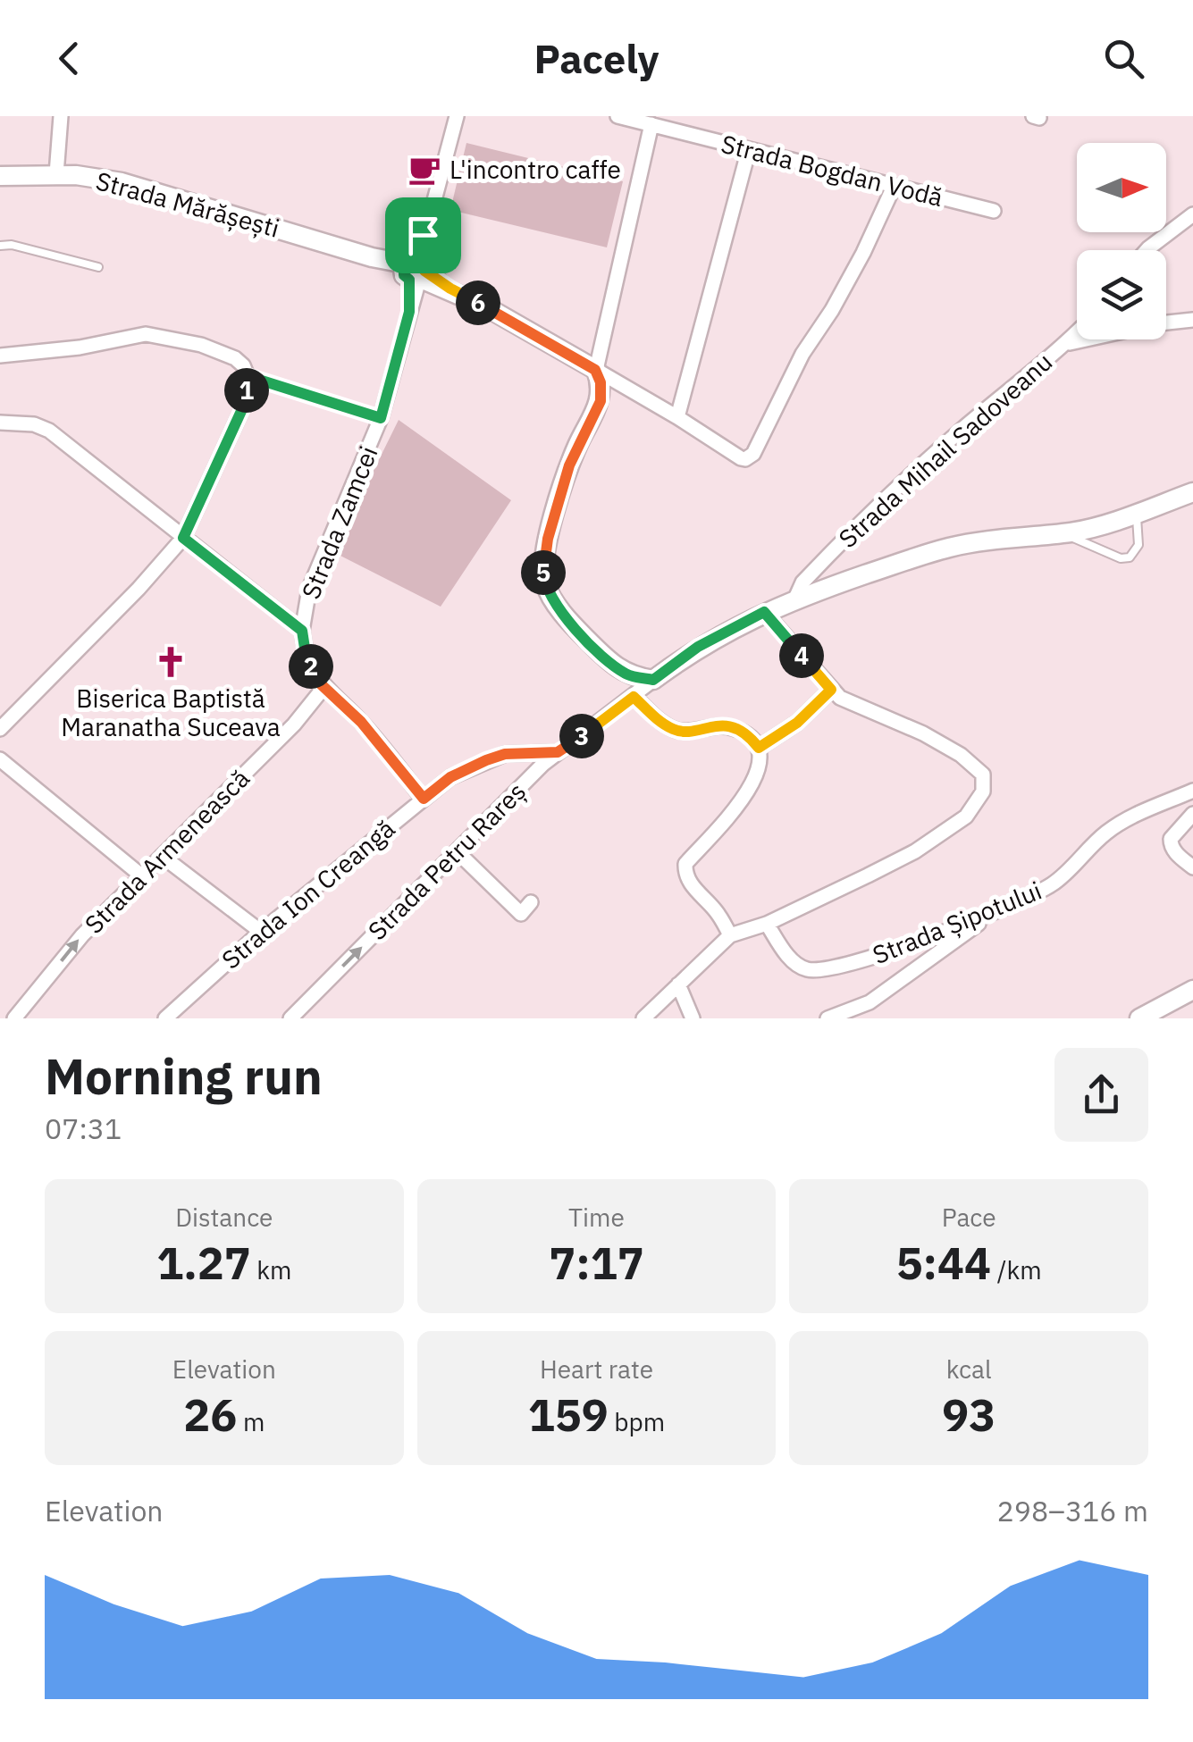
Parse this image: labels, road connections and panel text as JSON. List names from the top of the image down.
{
  "streets": {
    "street": [
      "Strada Bogdan Vodă",
      "Strada Mărășești",
      "Strada Mihail Sadoveanu",
      "Strada Zamcei",
      "Strada Armenească",
      "Strada Petru Rareș",
      "Strada Ion Creangă",
      "Strada Șipotului"
    ]
  },
  "crossings": [
    ["Strada Bogdan Vodă", "Strada Mărășești"],
    ["Strada Mărășești", "Strada Zamcei"],
    ["Strada Petru Rareș", "Strada Ion Creangă"]
  ],
  "one_way": ["Strada Armenească", "Strada Petru Rareș"],
  "places": {
    "cafe": ["L'incontro caffe"],
    "church": ["Biserica Baptistă Maranatha Suceava"]
  },
  "north": "right",
  "page": {
    "header": "Pacely",
    "pins": [
      "6",
      "1",
      "5",
      "4",
      "2",
      "3"
    ],
    "heading": ["Morning run", "07:31"],
    "stats": [
      ["Distance", "1.27 km"],
      ["Time", "7:17"],
      ["Pace", "5:44 /km"],
      ["Elevation", "26 m"],
      ["Heart rate", "159 bpm"],
      ["kcal", "93"]
    ],
    "chart": ["Elevation", "298–316 m"]
  }
}
